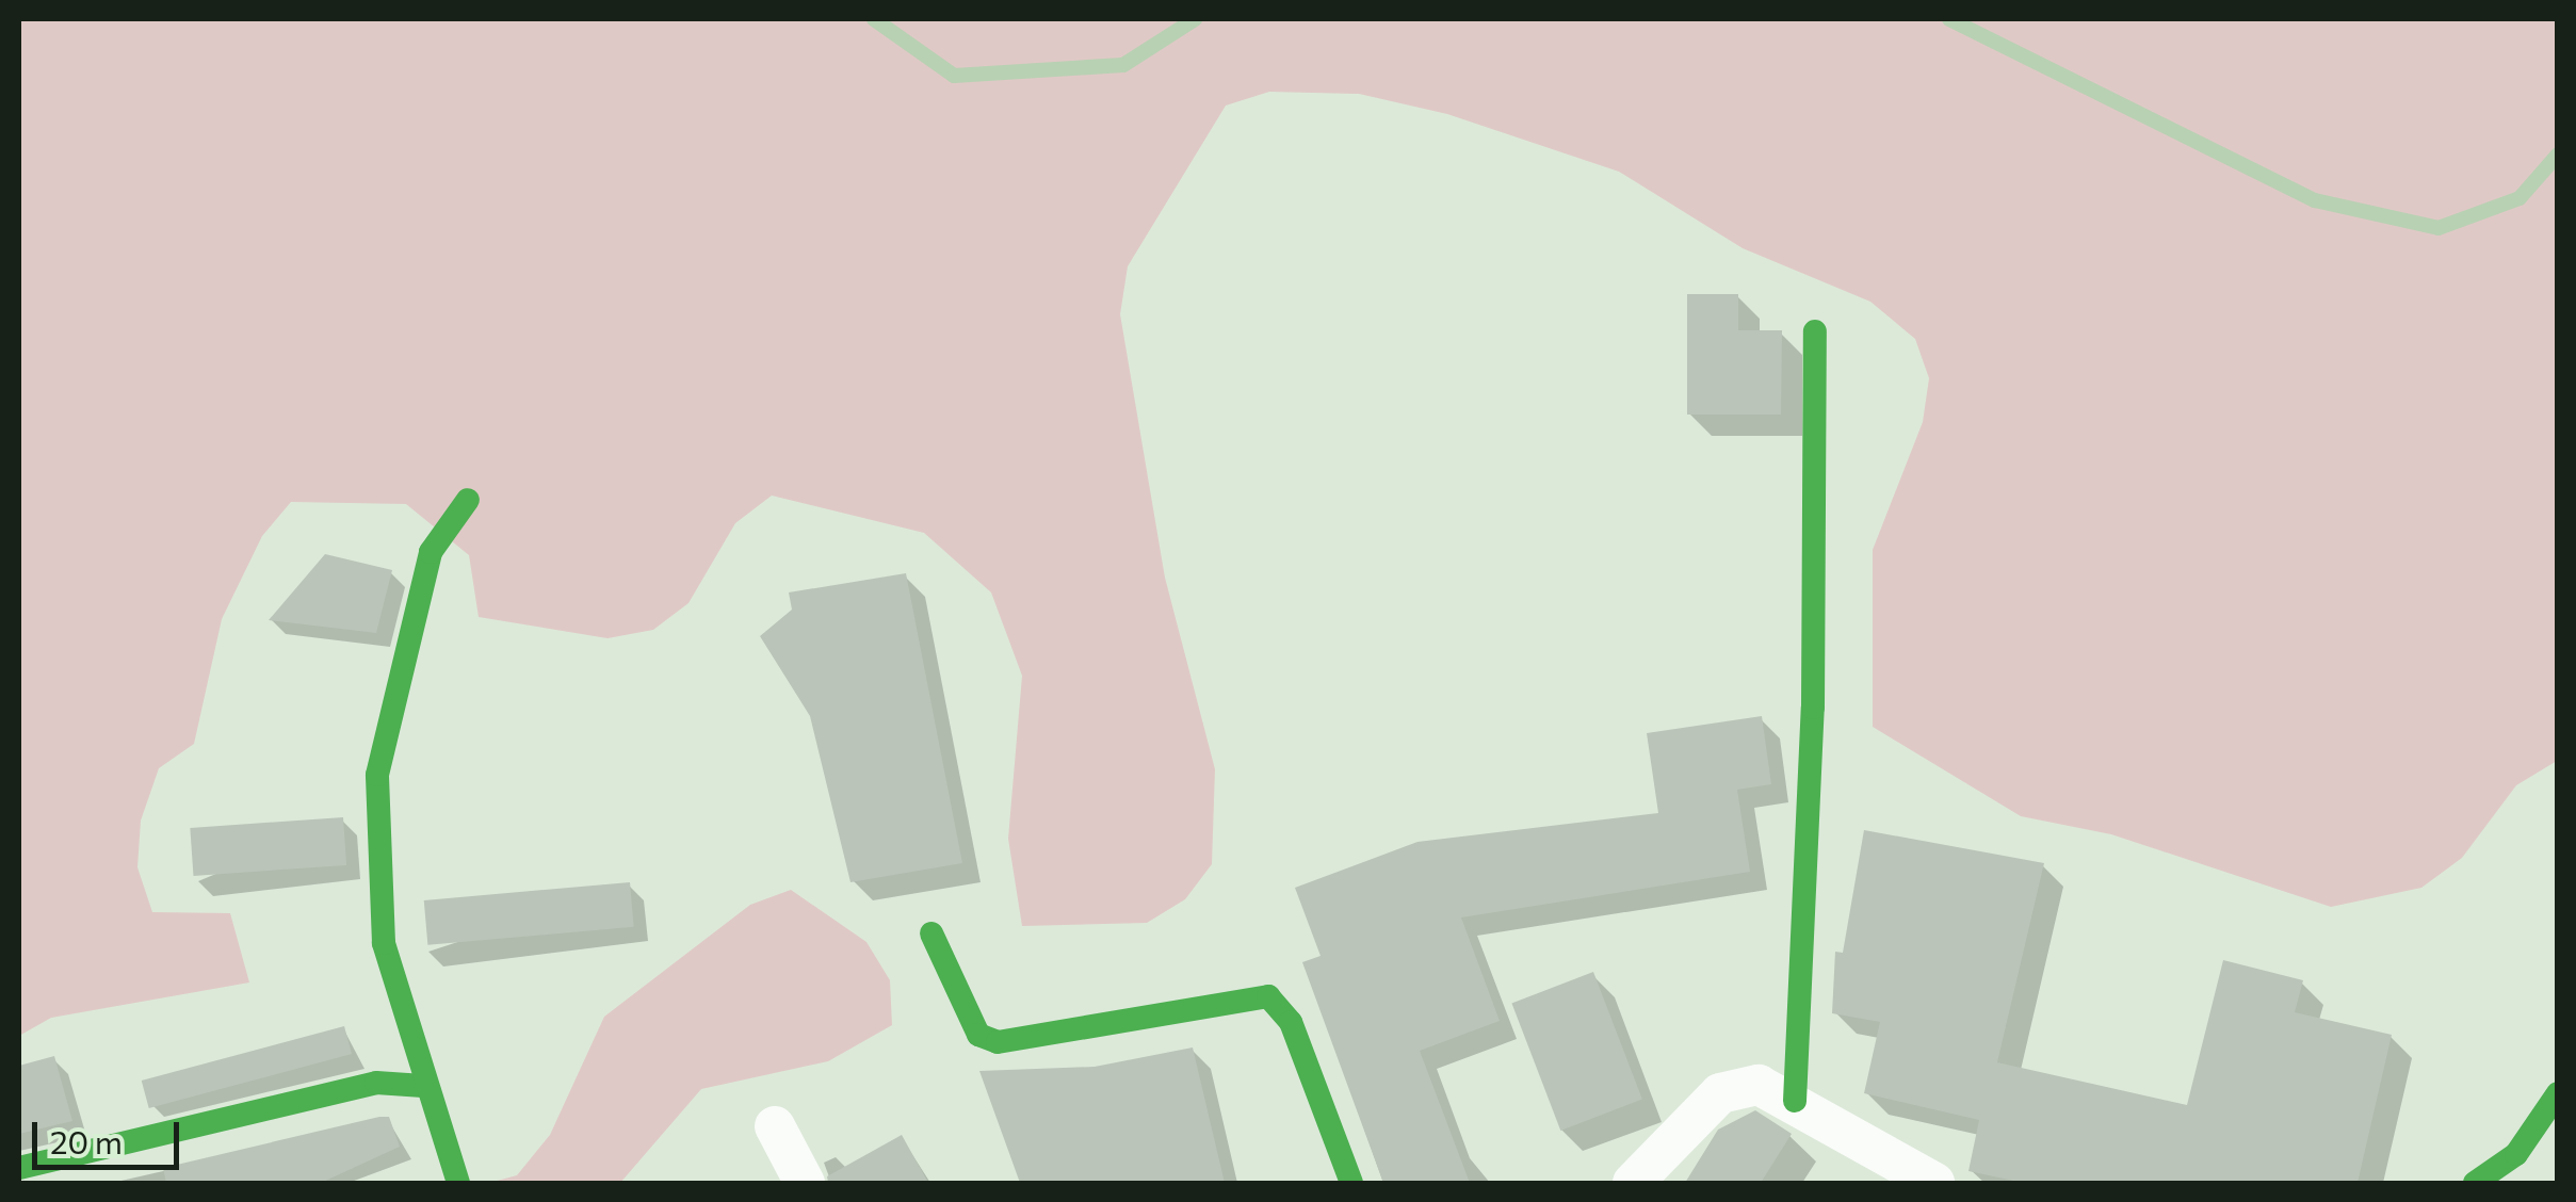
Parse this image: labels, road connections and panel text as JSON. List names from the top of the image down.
{
  "scale_bar": "20 m"
}
